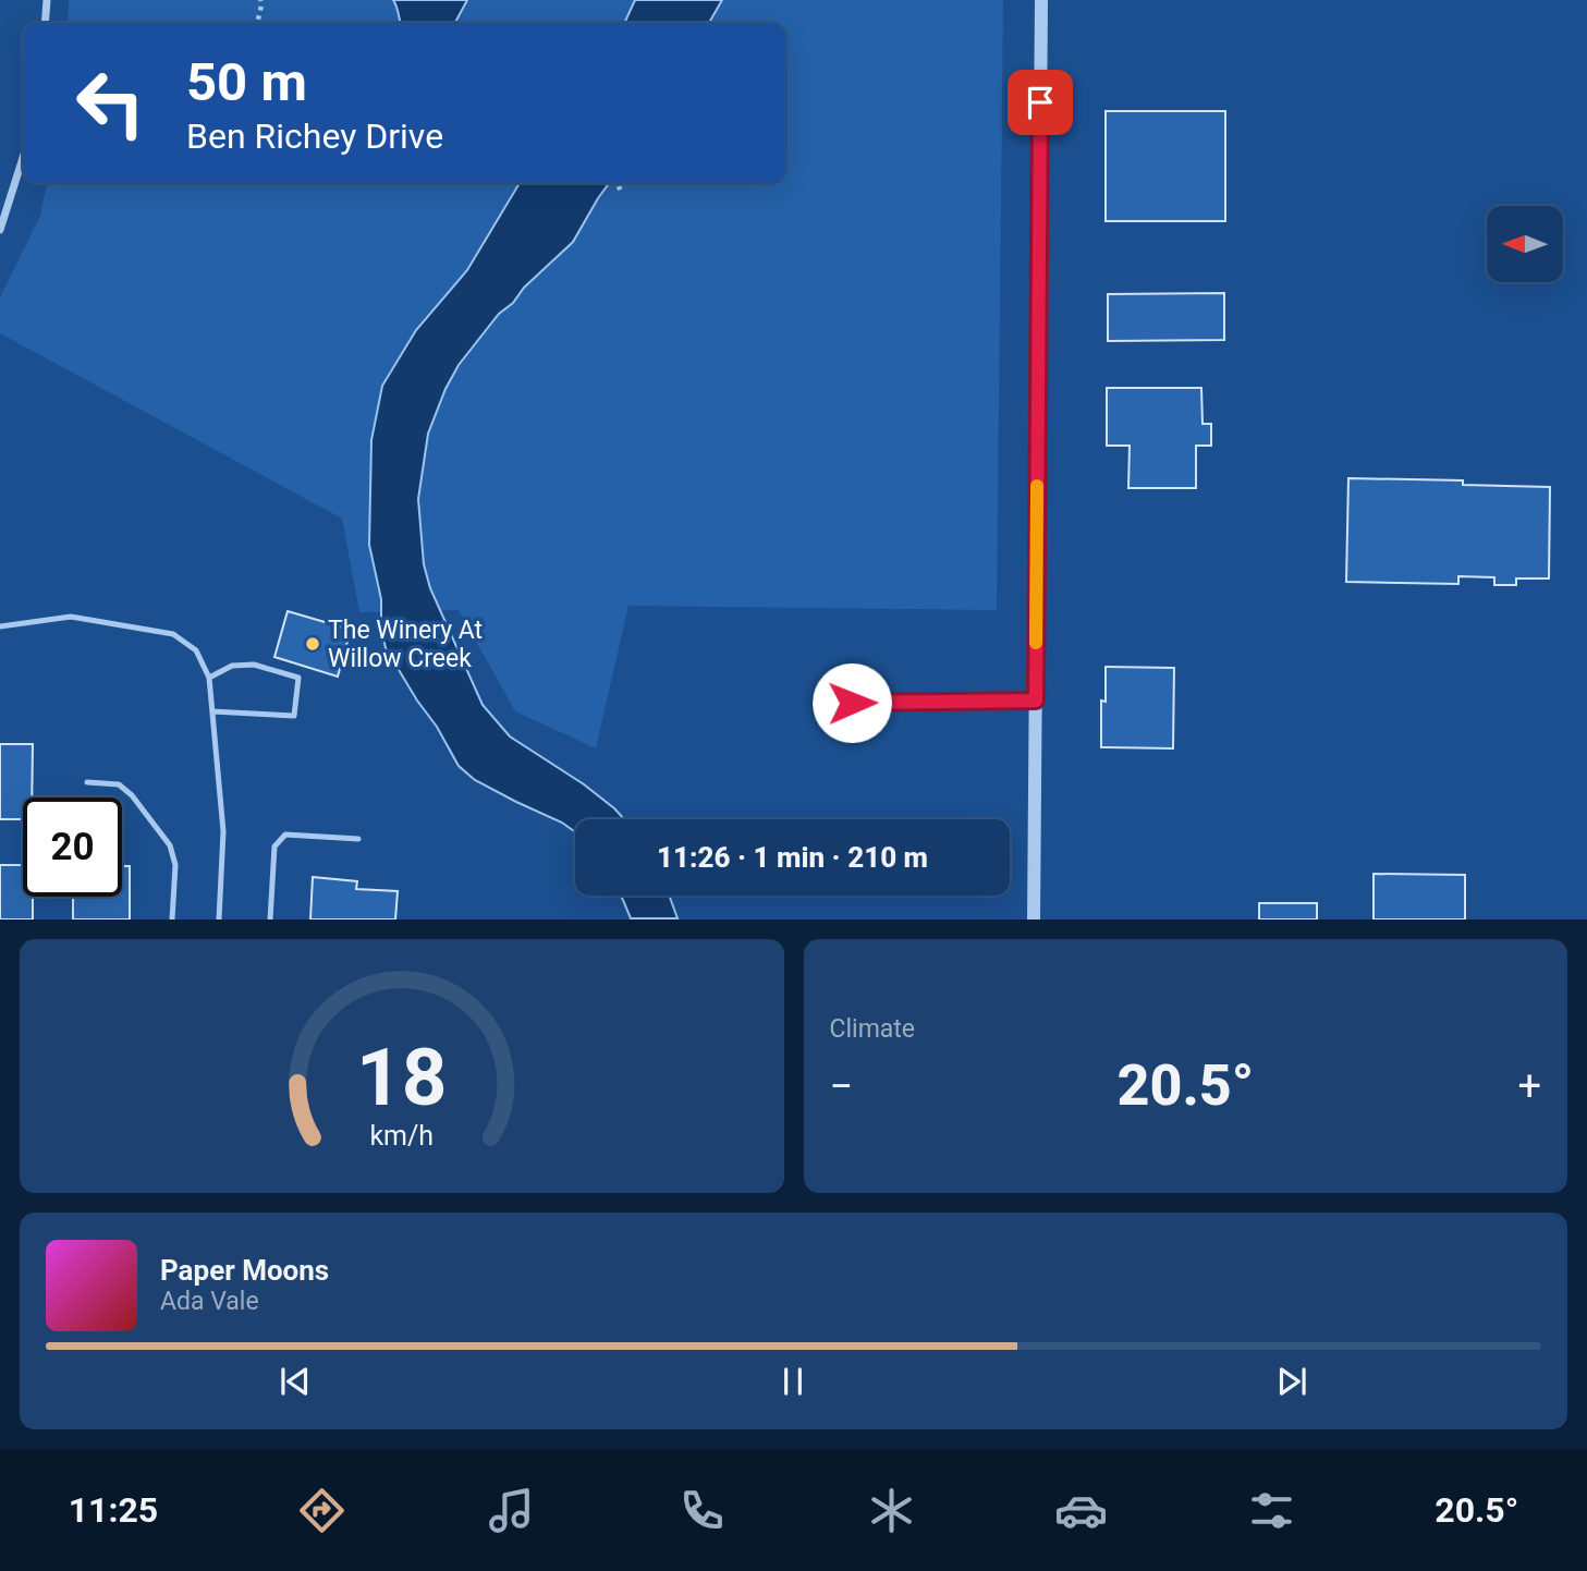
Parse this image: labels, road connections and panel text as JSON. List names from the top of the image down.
{
  "places": ["The Winery At Willow Creek"],
  "north": "left",
  "page": {
    "turn": ["50 m", "Ben Richey Drive"],
    "limit": "20",
    "trip": "11:26 · 1 min · 210 m",
    "tile": "Climate",
    "heat": ["−", "20.5°", "+"],
    "song": ["Paper Moons", "Ada Vale"],
    "tabs": ["11:25", "20.5°"],
    "gauge": ["18", "km/h"]
  }
}
